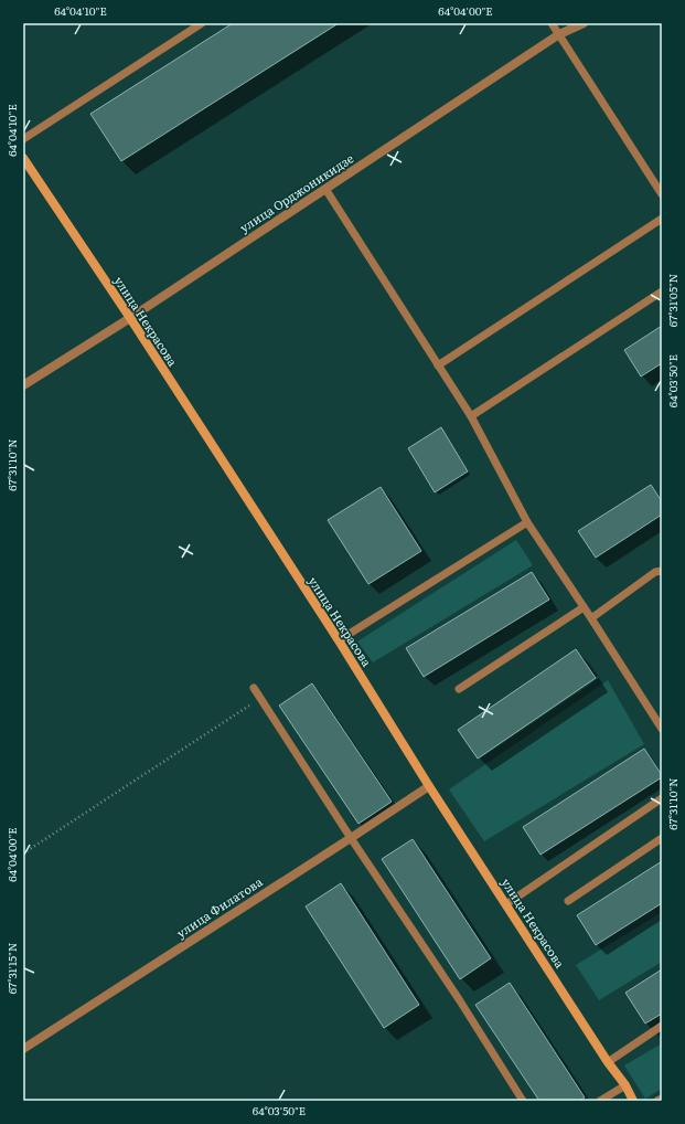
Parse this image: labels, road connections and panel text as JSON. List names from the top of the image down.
{
  "streets": {
    "street": ["улица Орджоникидзе", "улица Некрасова", "улица Филатова"]
  },
  "crossings": [
    ["улица Орджоникидзе", "улица Некрасова"],
    ["улица Некрасова", "улица Филатова"]
  ],
  "coordinates": [
    "64°04'10\"E",
    "64°04'00\"E",
    "67°31'05\"N",
    "64°03'50\"E",
    "67°31'10\"N",
    "67°31'15\"N"
  ]
}
